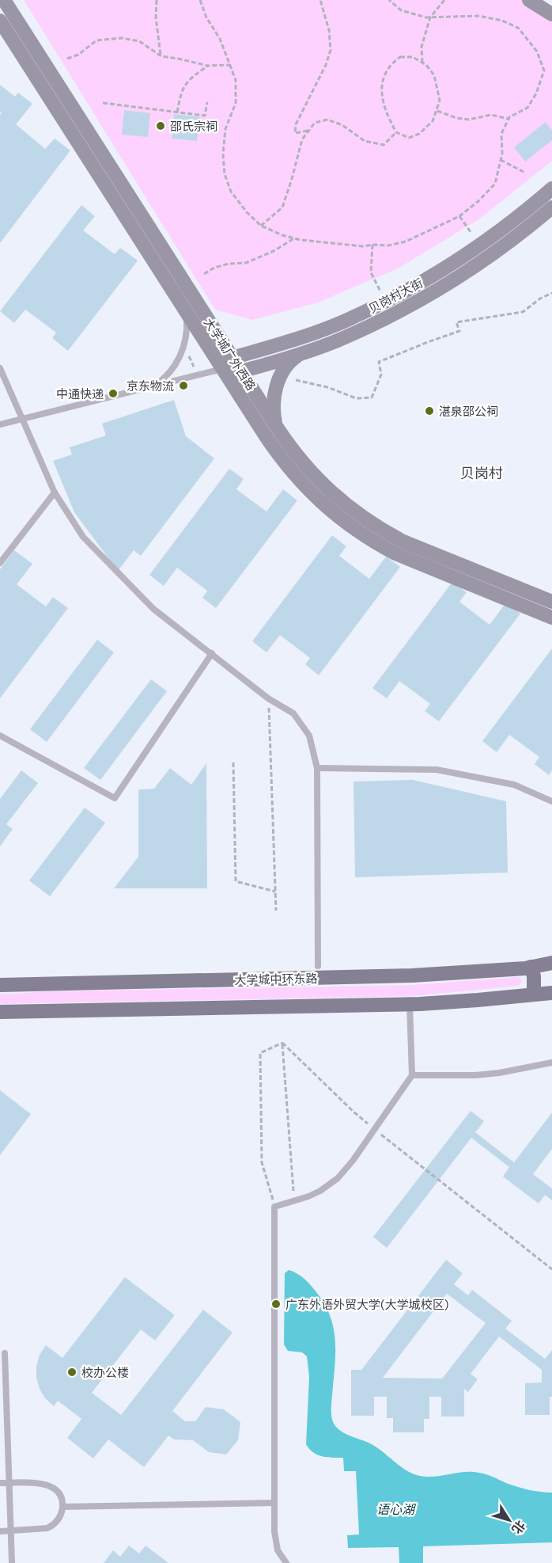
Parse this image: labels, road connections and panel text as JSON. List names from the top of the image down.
{
  "streets": {
    "main road": ["贝岗村大街", "大学城广外西路", "大学城中环东路"]
  },
  "crossings": [
    ["贝岗村大街", "大学城广外西路"]
  ],
  "districts": ["贝岗村"],
  "water": ["语心湖"],
  "places": [
    "邵氏宗祠",
    "京东物流",
    "中通快递",
    "湛泉邵公祠",
    "广东外语外贸大学(大学城校区)",
    "校办公楼"
  ],
  "north": "bottom right"
}
